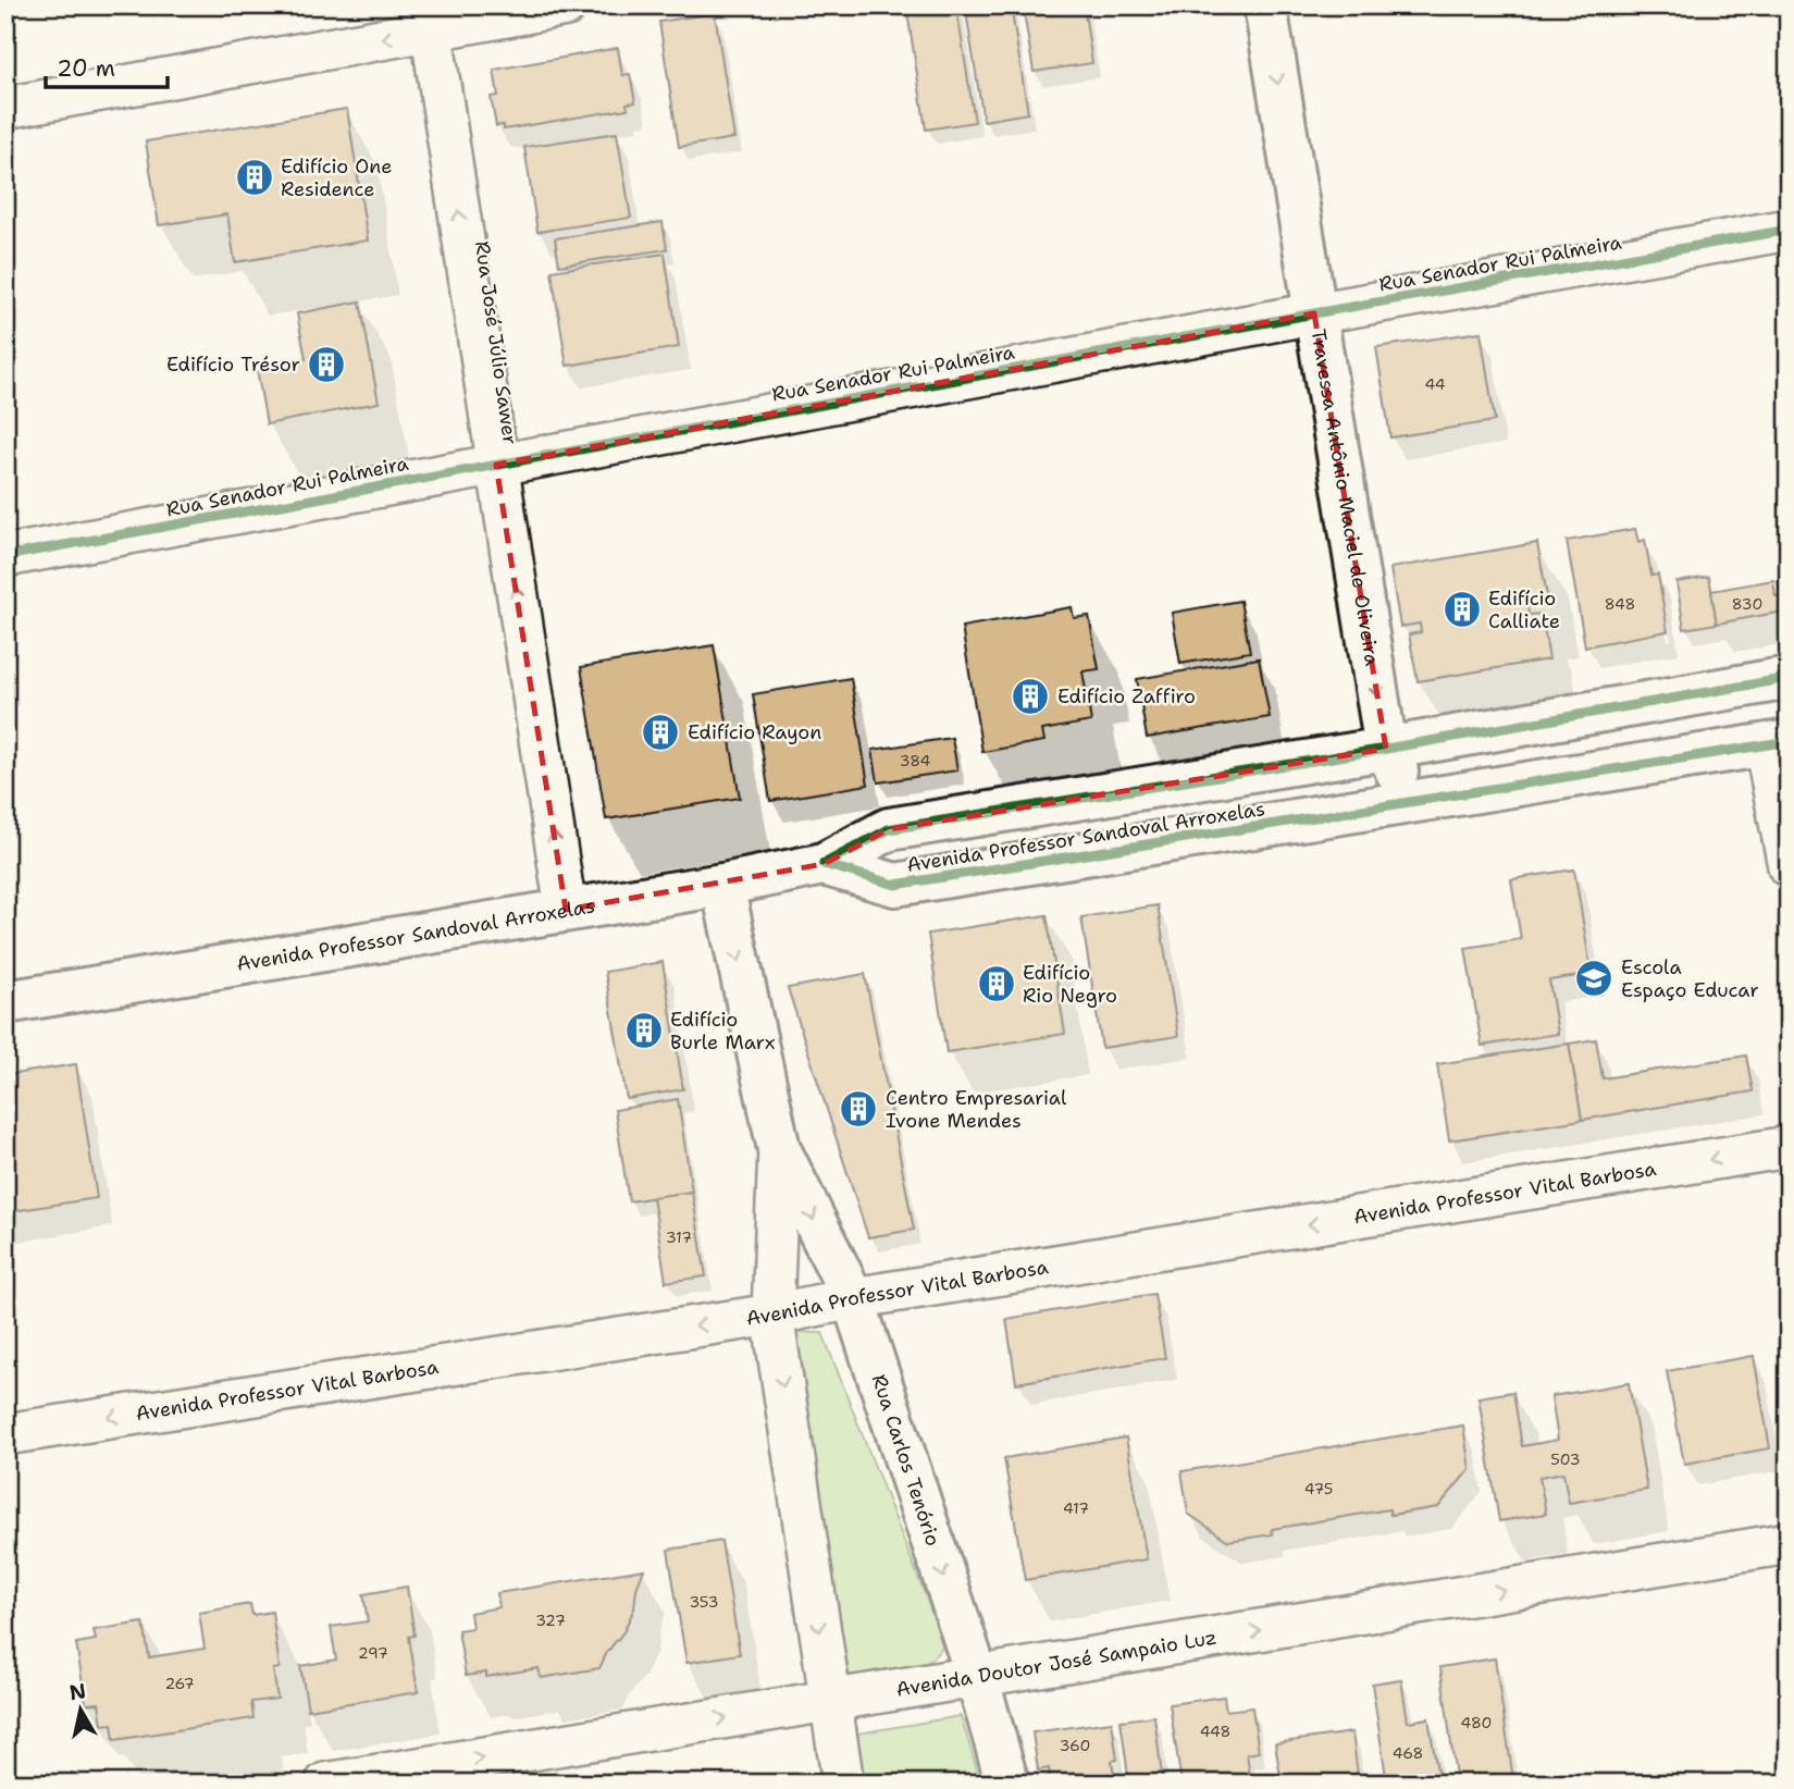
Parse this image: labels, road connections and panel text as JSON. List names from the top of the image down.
{
  "streets": {
    "street": [
      "Rua Senador Rui Palmeira",
      "Rua José Júlio Sawer",
      "Travessa Antônio Maciel de Oliveira",
      "Avenida Professor Sandoval Arroxelas",
      "Avenida Professor Vital Barbosa",
      "Rua Carlos Tenório",
      "Avenida Doutor José Sampaio Luz"
    ]
  },
  "crossings": [
    ["Rua Senador Rui Palmeira", "Rua José Júlio Sawer"],
    ["Rua Senador Rui Palmeira", "Travessa Antônio Maciel de Oliveira"],
    ["Rua José Júlio Sawer", "Avenida Professor Sandoval Arroxelas"],
    ["Travessa Antônio Maciel de Oliveira", "Avenida Professor Sandoval Arroxelas"],
    ["Avenida Professor Sandoval Arroxelas", "Rua Carlos Tenório"],
    ["Avenida Professor Vital Barbosa", "Rua Carlos Tenório"],
    ["Rua Carlos Tenório", "Avenida Doutor José Sampaio Luz"]
  ],
  "one_way": [
    "Rua José Júlio Sawer",
    "Travessa Antônio Maciel de Oliveira",
    "Avenida Professor Vital Barbosa",
    "Rua Carlos Tenório",
    "Avenida Doutor José Sampaio Luz"
  ],
  "places": {
    "building": [
      "Edifício One Residence",
      "Edifício Trésor",
      "Edifício Calliate",
      "Edifício Zaffiro",
      "Edifício Rayon",
      "Edifício Rio Negro",
      "Edifício Burle Marx",
      "Centro Empresarial Ivone Mendes"
    ],
    "school or university": ["Escola Espaço Educar"]
  },
  "house_numbers": [
    "44",
    "848",
    "830",
    "384",
    "317",
    "503",
    "475",
    "417",
    "353",
    "327",
    "297",
    "267",
    "480",
    "448",
    "360",
    "468"
  ],
  "scale_bar": "20 m",
  "north": "top"
}
